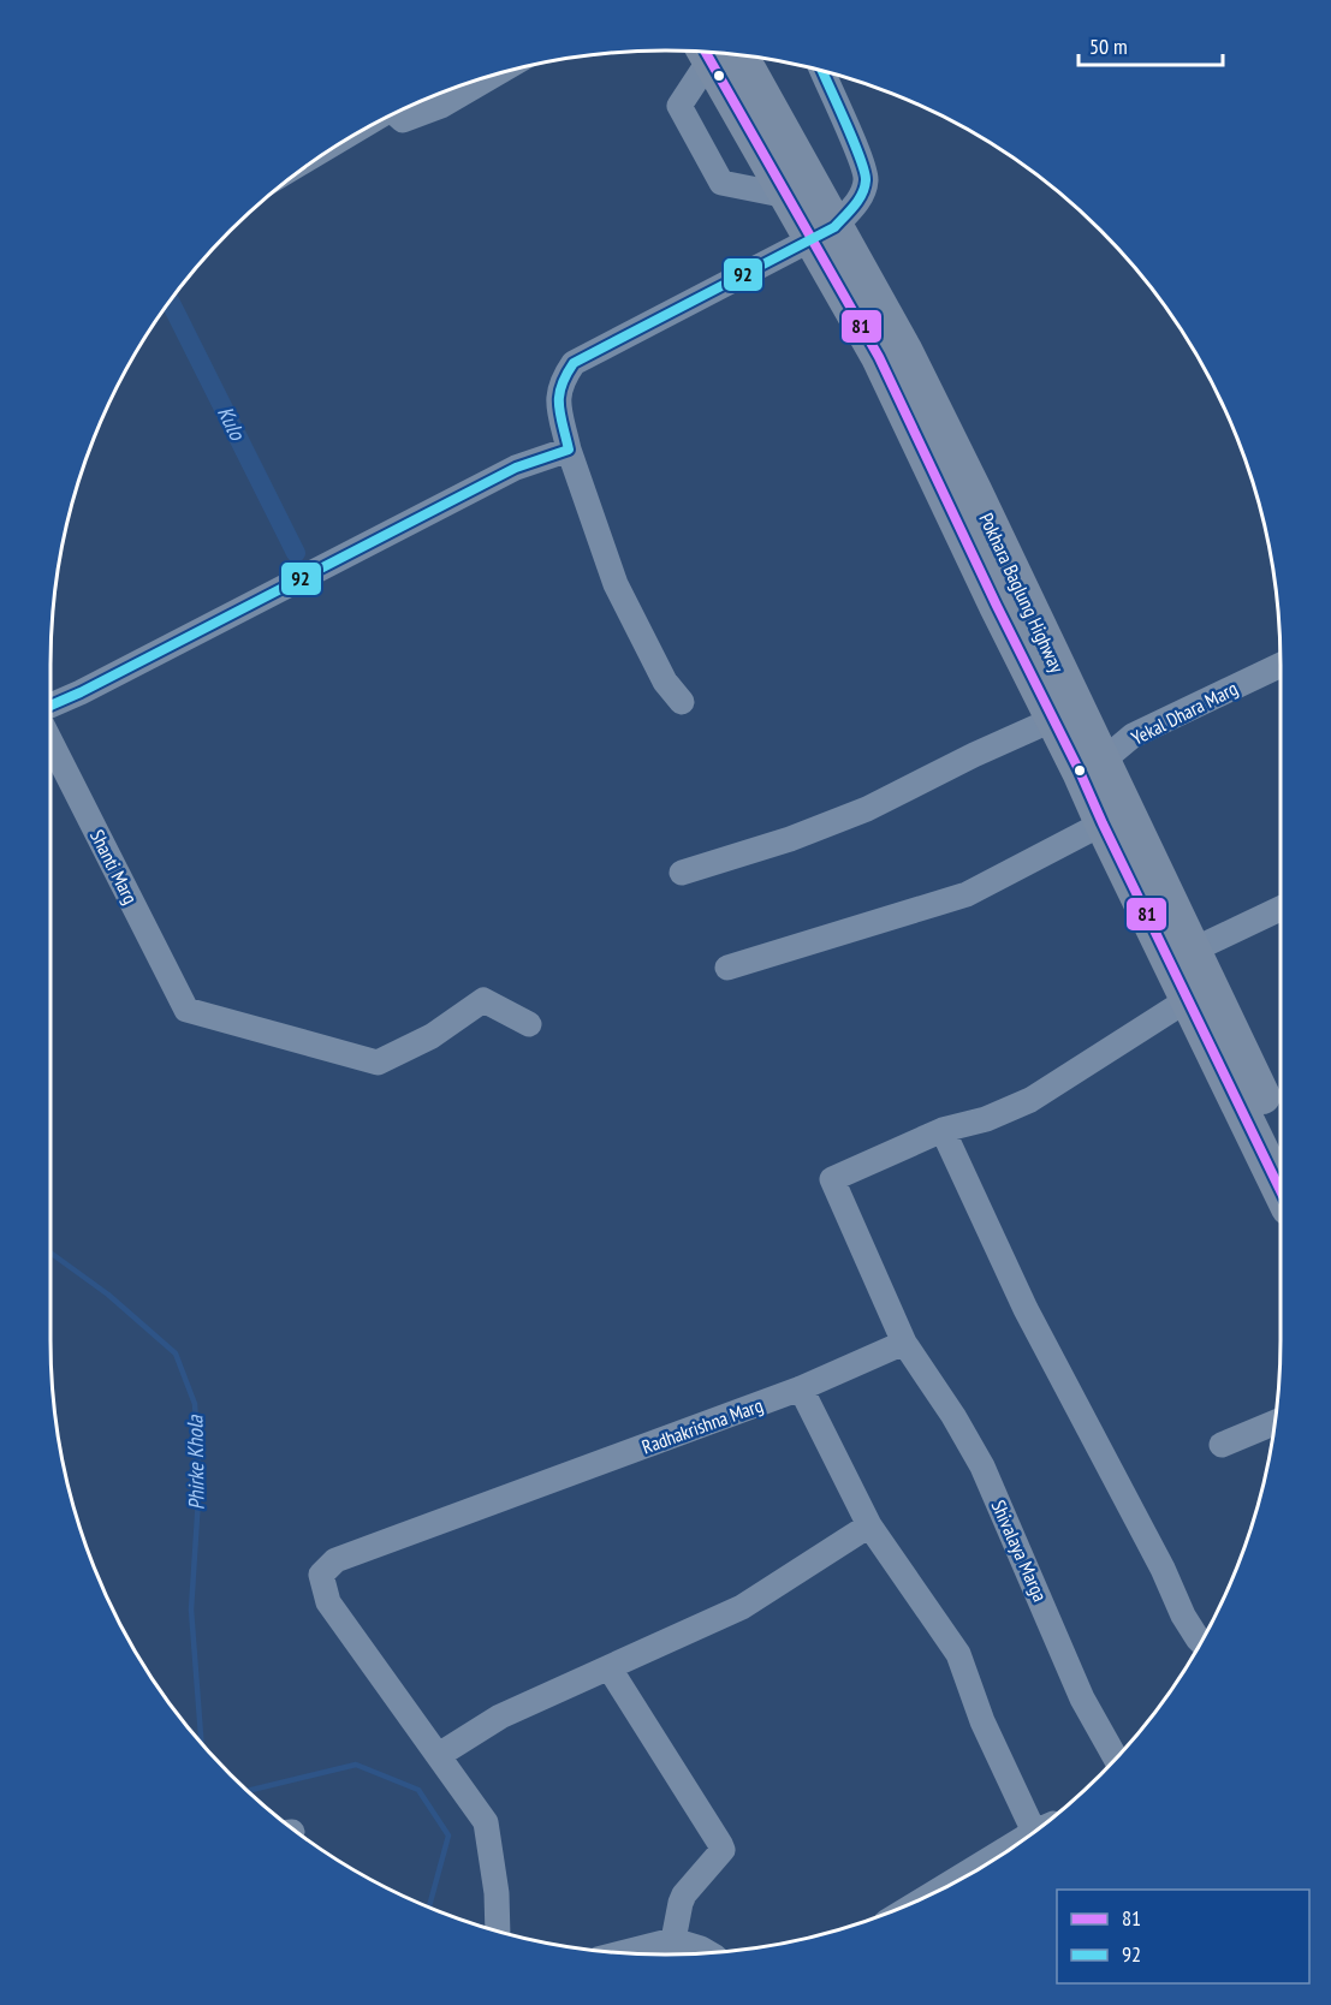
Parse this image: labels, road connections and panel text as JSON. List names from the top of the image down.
{
  "streets": {
    "highway": ["Pokhara Baglung Highway"],
    "street": [
      "Yekal Dhara Marg",
      "Shanti Marg",
      "Radhakrishna Marg",
      "Shivalaya Marga"
    ]
  },
  "crossings": [
    ["Pokhara Baglung Highway", "Yekal Dhara Marg"],
    ["Radhakrishna Marg", "Shivalaya Marga"]
  ],
  "water": ["Kulo", "Phirke Khola"],
  "lines": ["transit line 81", "transit line 92"],
  "legend": ["81", "92"],
  "scale_bar": "50 m"
}
